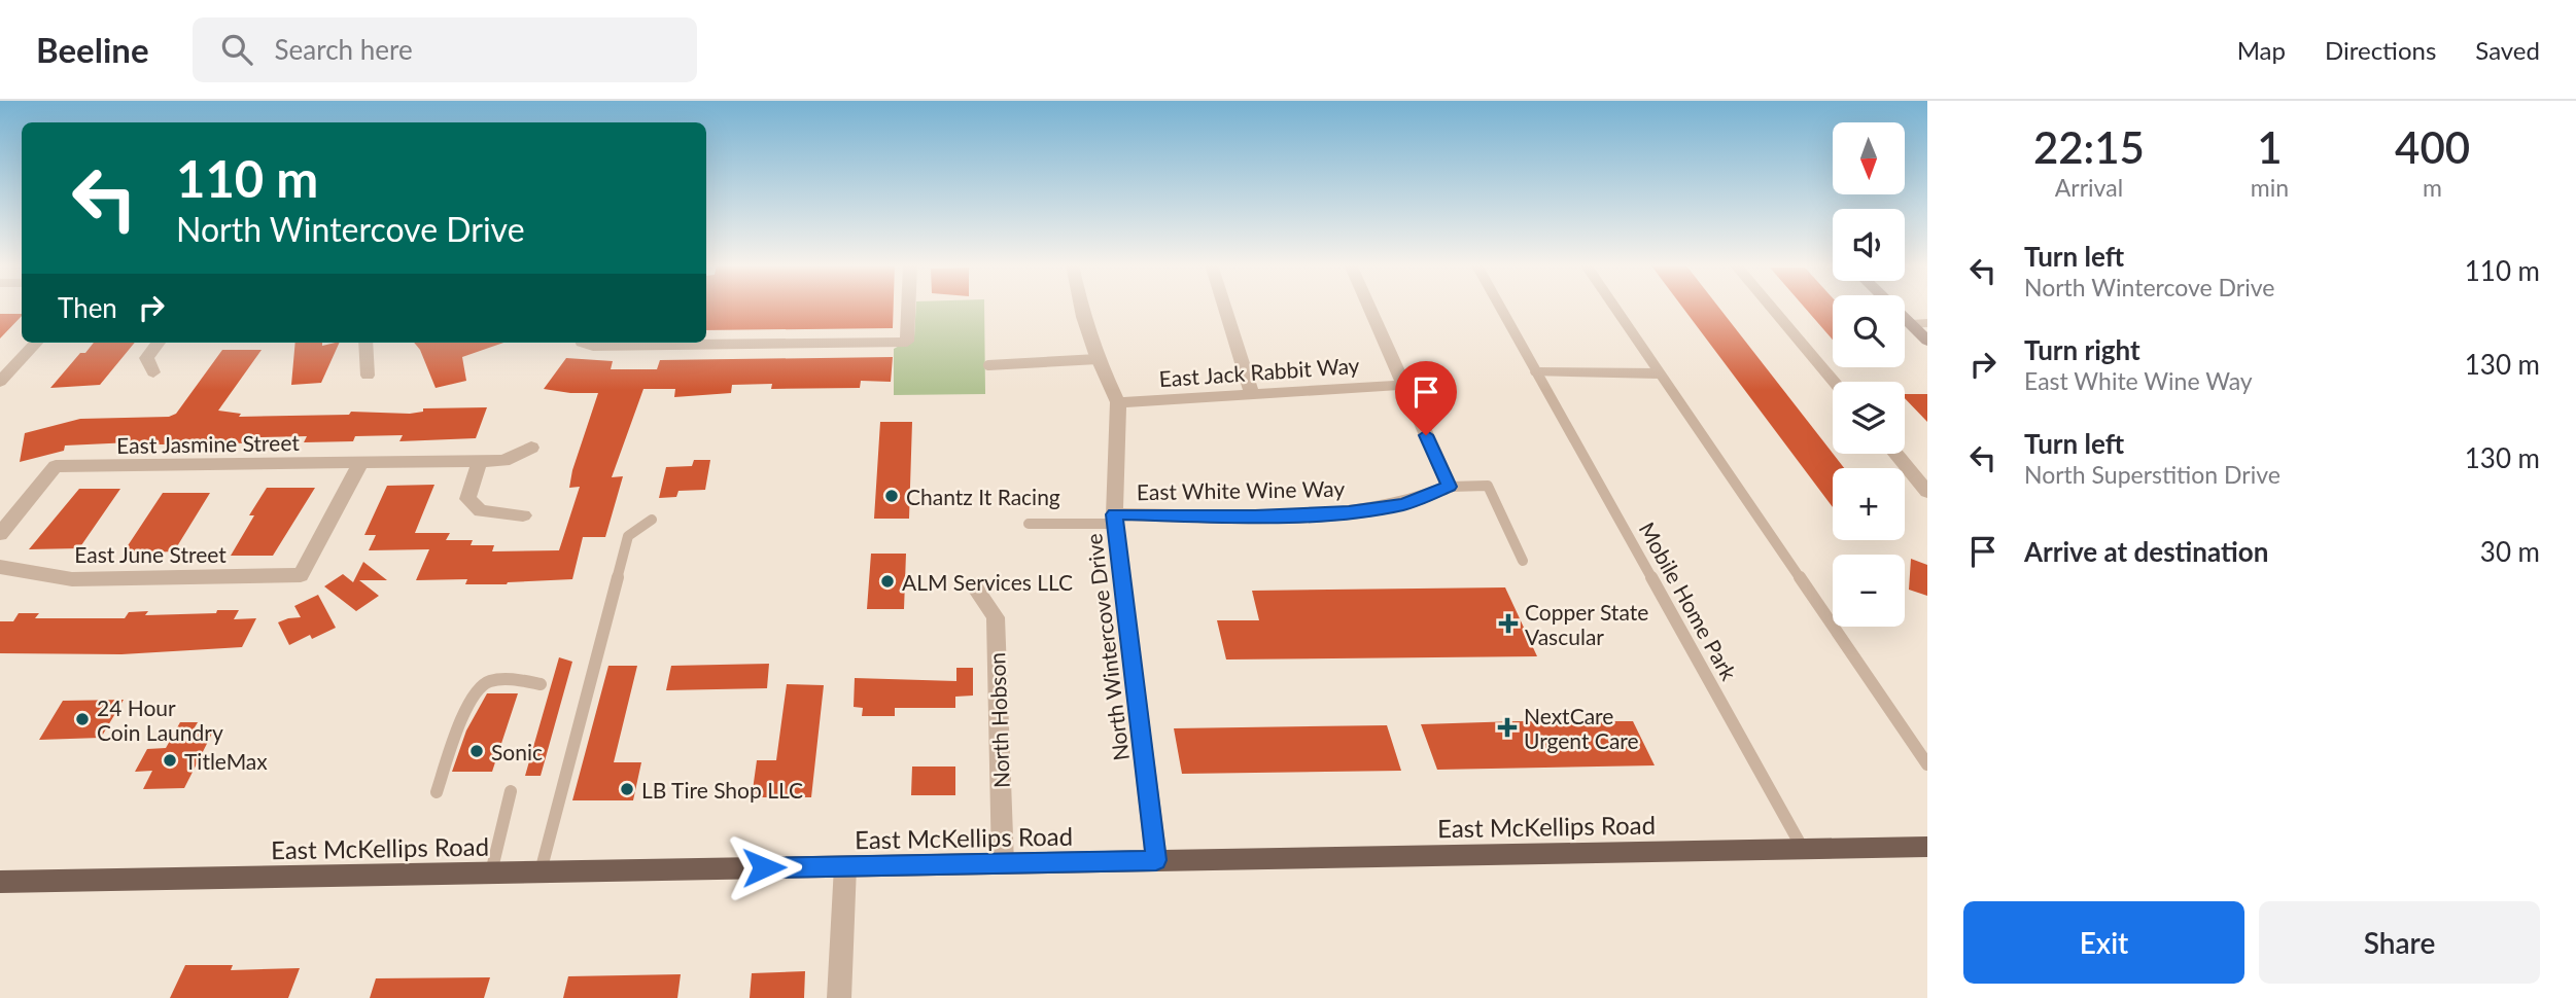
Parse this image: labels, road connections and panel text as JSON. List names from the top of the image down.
{
  "streets": {
    "main road": ["East McKellips Road"],
    "street": [
      "East Jack Rabbit Way",
      "East Jasmine Street",
      "East White Wine Way",
      "East June Street",
      "North Wintercove Drive",
      "North Hobson"
    ],
    "lane": ["Mobile Home Park"]
  },
  "crossings": [
    ["East Jack Rabbit Way", "North Wintercove Drive"],
    ["East Jasmine Street", "East June Street"],
    ["East White Wine Way", "North Wintercove Drive"],
    ["Mobile Home Park", "East McKellips Road"],
    ["North Wintercove Drive", "East McKellips Road"],
    ["North Hobson", "East McKellips Road"]
  ],
  "places": {
    "other": [
      "Chantz It Racing",
      "ALM Services LLC",
      "24 Hour Coin Laundry",
      "Sonic",
      "TitleMax",
      "LB Tire Shop LLC"
    ],
    "health": ["Copper State Vascular", "NextCare Urgent Care"]
  },
  "north": "bottom",
  "page": {
    "header": "Beeline",
    "search": "Search here",
    "nav": ["Map", "Directions", "Saved"],
    "eta": [
      "22:15",
      "Arrival",
      "1",
      "min",
      "400",
      "m"
    ],
    "map_buttons": ["+", "−"],
    "turn": ["110 m", "North Wintercove Drive"],
    "list": [
      {
        "name": "Turn left",
        "note": "North Wintercove Drive",
        "value": "110 m"
      },
      {
        "name": "Turn right",
        "note": "East White Wine Way",
        "value": "130 m"
      },
      {
        "name": "Turn left",
        "note": "North Superstition Drive",
        "value": "130 m"
      },
      {
        "name": "Arrive at destination",
        "value": "30 m"
      }
    ],
    "then": "Then",
    "buttons": ["Exit", "Share"]
  }
}
